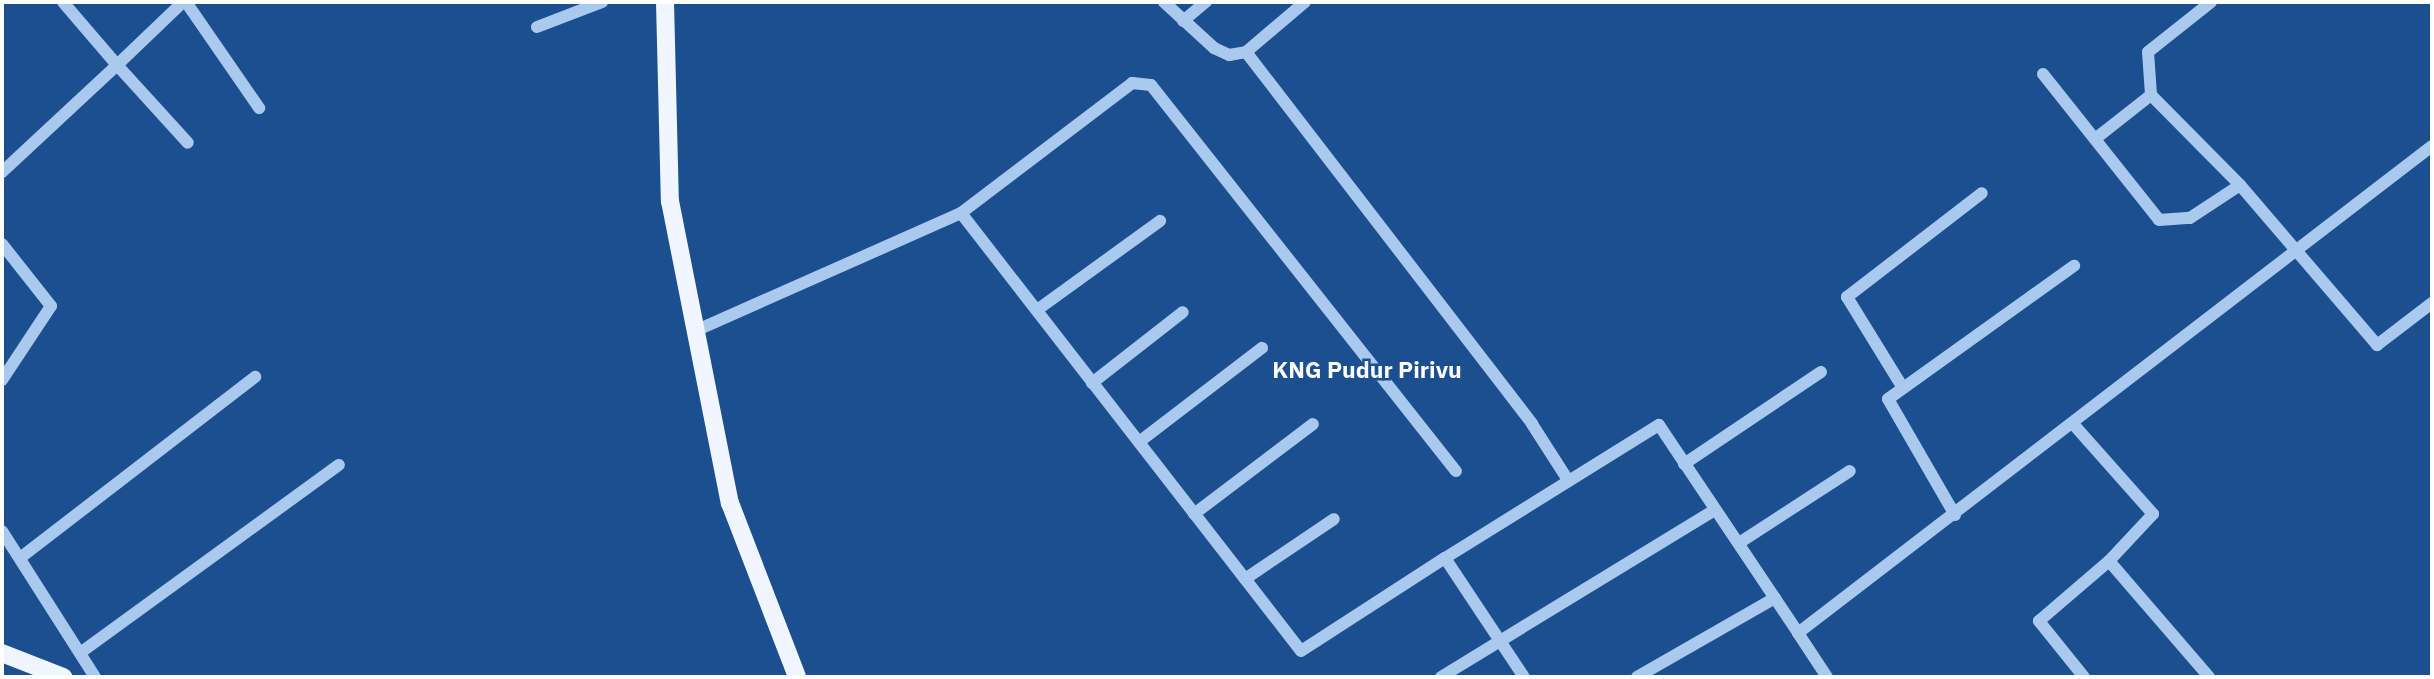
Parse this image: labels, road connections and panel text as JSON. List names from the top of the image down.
{
  "districts": ["KNG Pudur Pirivu"]
}
